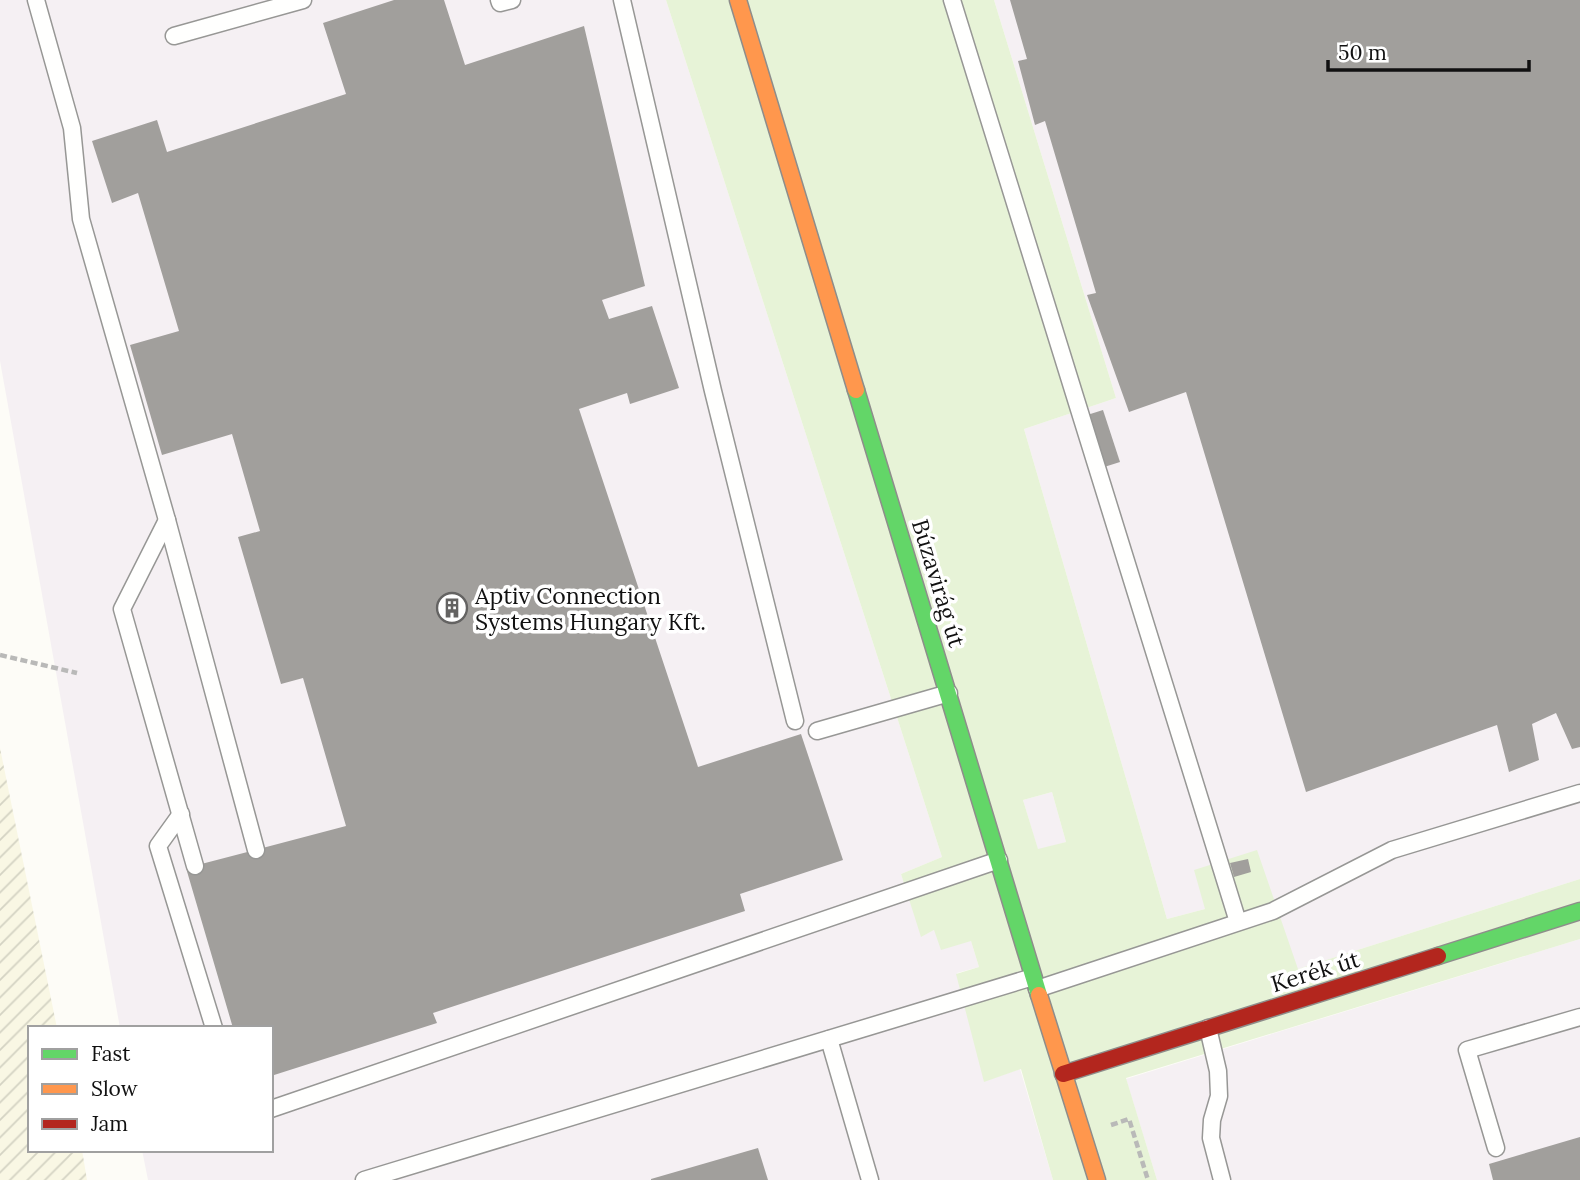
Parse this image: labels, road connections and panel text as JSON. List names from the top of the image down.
{
  "streets": {
    "street": ["Búzavirág út", "Kerék út"]
  },
  "crossings": [
    ["Búzavirág út", "Kerék út"]
  ],
  "places": {
    "building": ["Aptiv Connection Systems Hungary Kft."]
  },
  "legend": ["Fast", "Slow", "Jam"],
  "scale_bar": "50 m"
}
